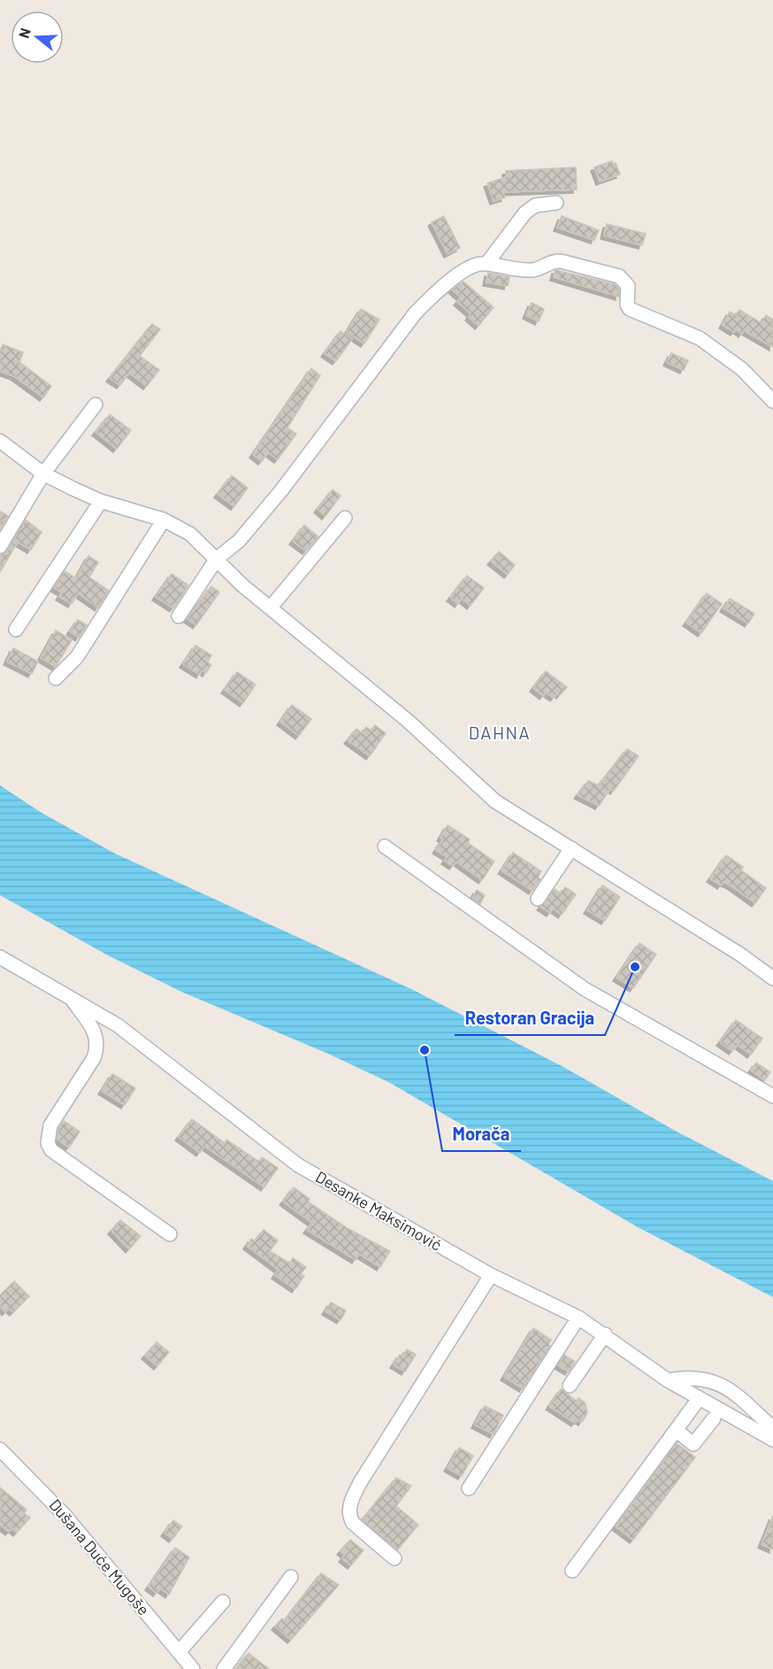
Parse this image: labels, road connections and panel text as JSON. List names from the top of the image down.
{
  "streets": {
    "street": ["Desanke Maksimović", "Dušana Duće Mugoše"]
  },
  "districts": ["DAHNA"],
  "places": ["Restoran Gracija", "Morača"],
  "north": "left"
}
